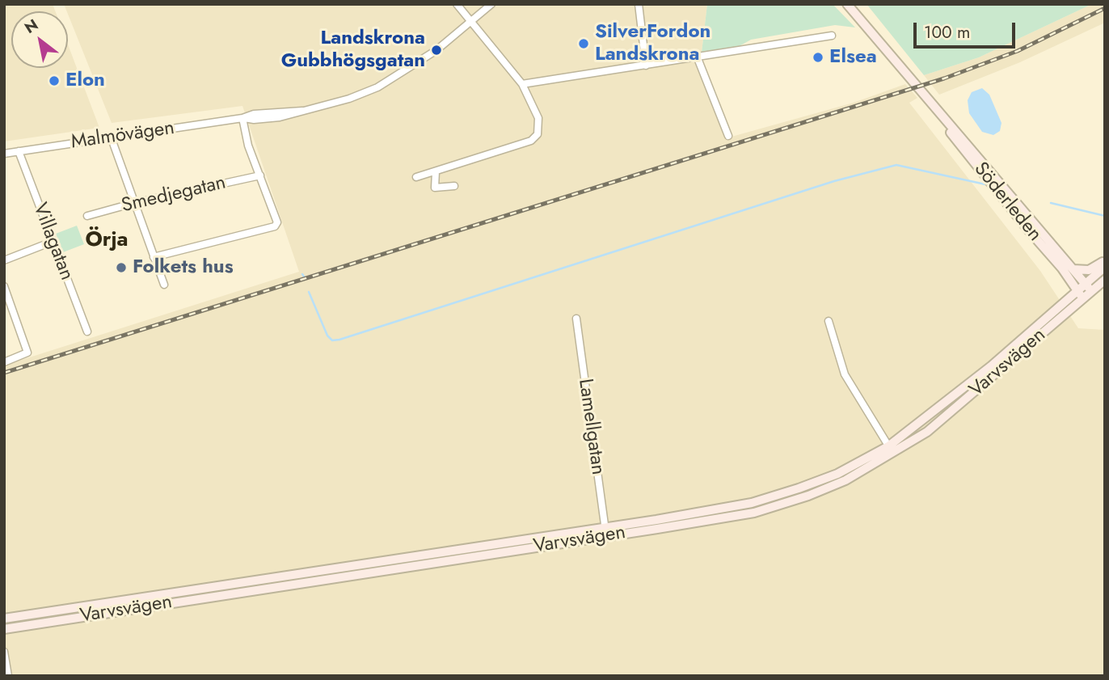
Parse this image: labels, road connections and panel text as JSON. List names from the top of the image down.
{
  "streets": {
    "main road": ["Söderleden", "Varvsvägen"],
    "street": [
      "Malmövägen",
      "Smedjegatan",
      "Villagatan",
      "Lamellgatan"
    ]
  },
  "crossings": [
    ["Malmövägen", "Villagatan"],
    ["Söderleden", "Varvsvägen"],
    ["Varvsvägen", "Lamellgatan"]
  ],
  "districts": ["Örja"],
  "places": [
    "SilverFordon Landskrona",
    "Landskrona Gubbhögsgatan",
    "Elsea",
    "Elon",
    "Folkets hus"
  ],
  "scale_bar": "100 m",
  "north": "top left"
}
